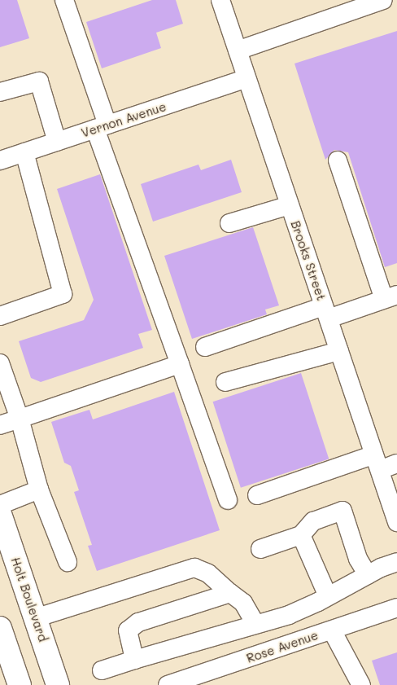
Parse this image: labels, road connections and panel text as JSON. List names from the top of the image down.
{
  "streets": {
    "main road": ["Holt Boulevard"],
    "street": ["Vernon Avenue", "Brooks Street", "Rose Avenue"]
  },
  "crossings": [
    ["Vernon Avenue", "Brooks Street"]
  ]
}
